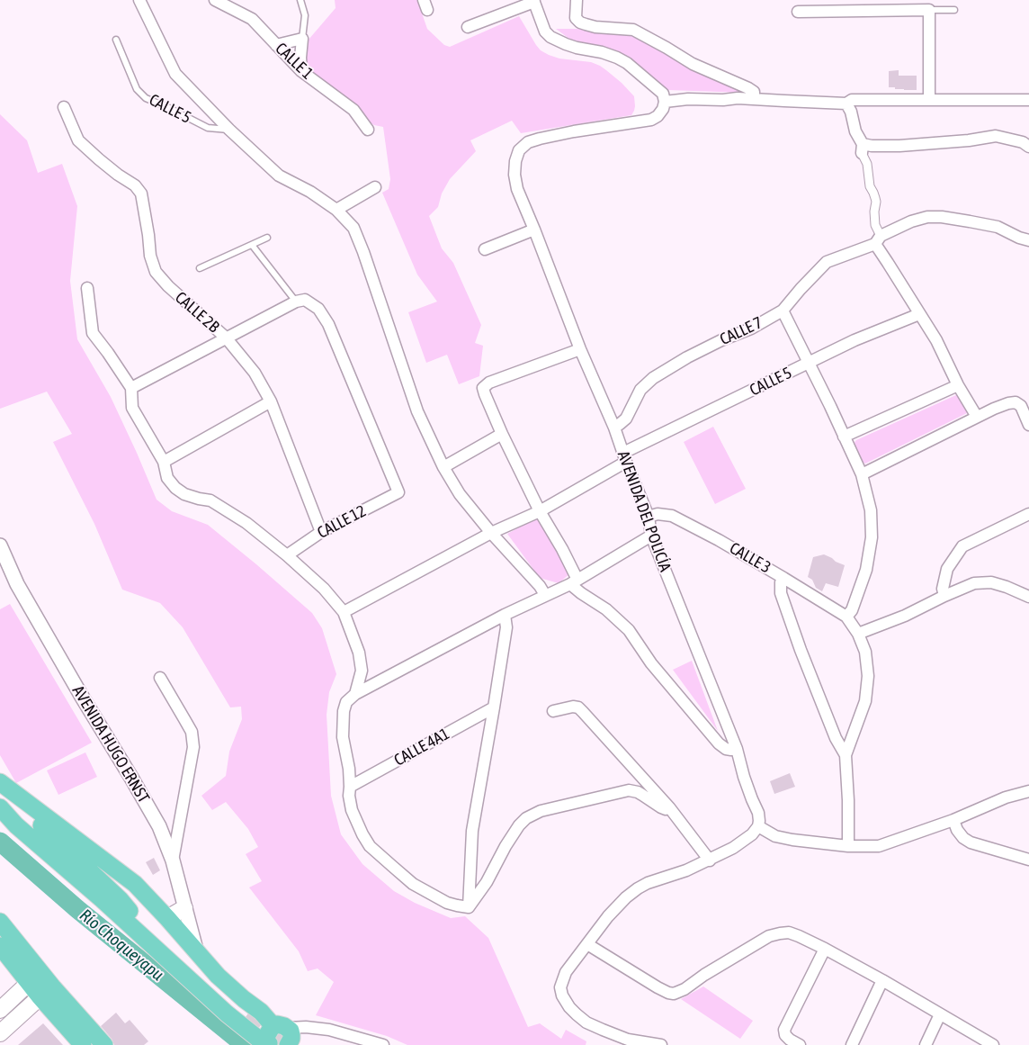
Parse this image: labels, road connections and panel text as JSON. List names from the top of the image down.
{
  "streets": {
    "street": [
      "CALLE 1",
      "CALLE 5",
      "CALLE 2B",
      "CALLE 7",
      "AVENIDA DEL POLICÍA",
      "CALLE 12",
      "CALLE 3",
      "AVENIDA HUGO ERNST",
      "CALLE 4A1"
    ]
  },
  "crossings": [
    ["CALLE 5", "AVENIDA DEL POLICÍA"],
    ["CALLE 2B", "CALLE 12"],
    ["CALLE 7", "AVENIDA DEL POLICÍA"],
    ["AVENIDA DEL POLICÍA", "CALLE 3"]
  ],
  "water": ["Río Choqueyapu"]
}
